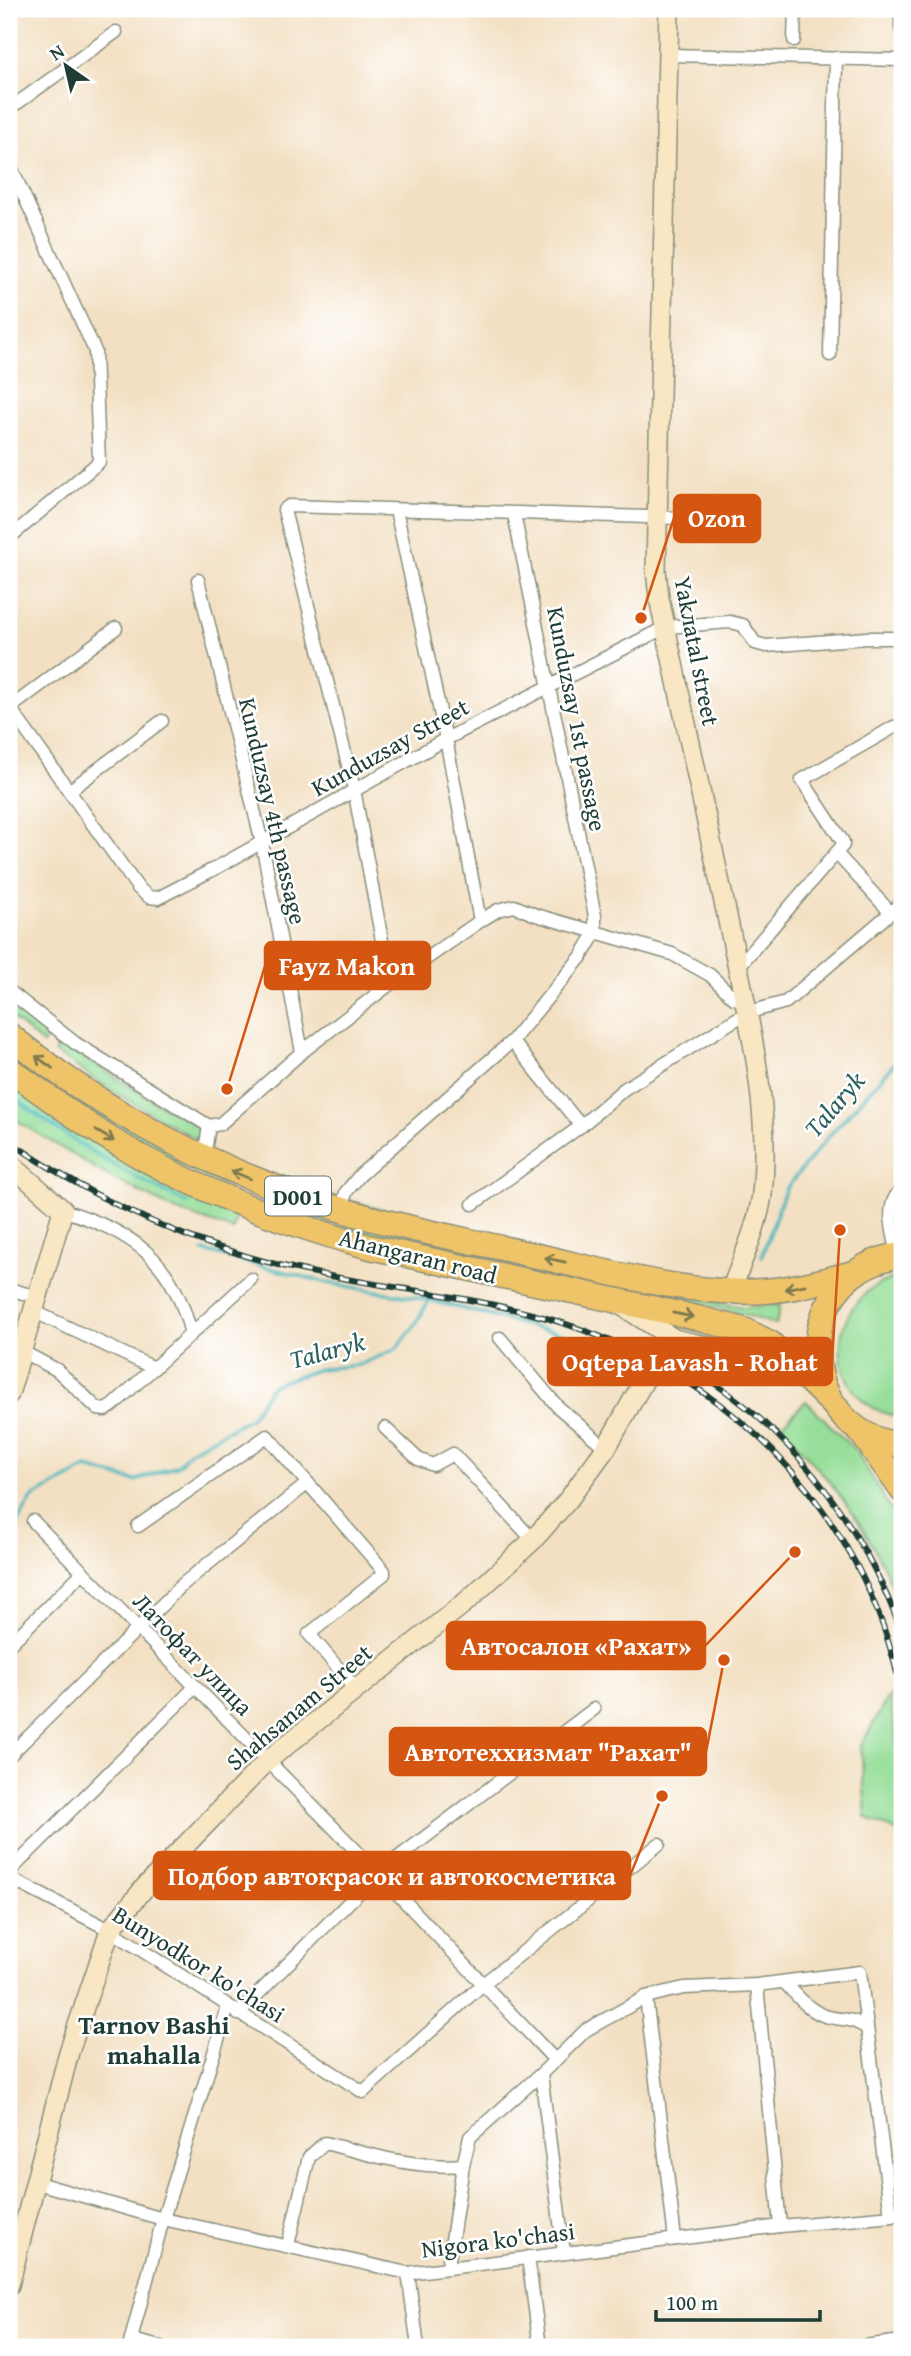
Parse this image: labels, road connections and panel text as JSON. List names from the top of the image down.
{
  "streets": {
    "highway": ["D001", "Ahangaran road"],
    "street": [
      "Yakлatal street",
      "Kunduzsay 1st passage",
      "Kunduzsay Street",
      "Kunduzsay 4th passage",
      "Латофат улица",
      "Shahsanam Street",
      "Bunyodkor ko'chasi",
      "Nigora ko'chasi"
    ]
  },
  "crossings": [
    ["Yakлatal street", "Kunduzsay Street"],
    ["Yakлatal street", "Ahangaran road"],
    ["Kunduzsay 1st passage", "Kunduzsay Street"],
    ["Kunduzsay Street", "Kunduzsay 4th passage"],
    ["D001", "Ahangaran road"],
    ["Латофат улица", "Shahsanam Street"],
    ["Латофат улица", "Bunyodkor ko'chasi"],
    ["Shahsanam Street", "Bunyodkor ko'chasi"],
    ["Shahsanam Street", "Nigora ko'chasi"]
  ],
  "districts": ["Tarnov Bashi mahalla"],
  "water": ["Talaryk"],
  "places": [
    "Ozon",
    "Fayz Makon",
    "Oqtepa Lavash - Rohat",
    "Автосалон «Рахат»",
    "Автотеххизмат \"Рахат\"",
    "Подбор автокрасок и автокосметика"
  ],
  "scale_bar": "100 m",
  "north": "top left"
}
